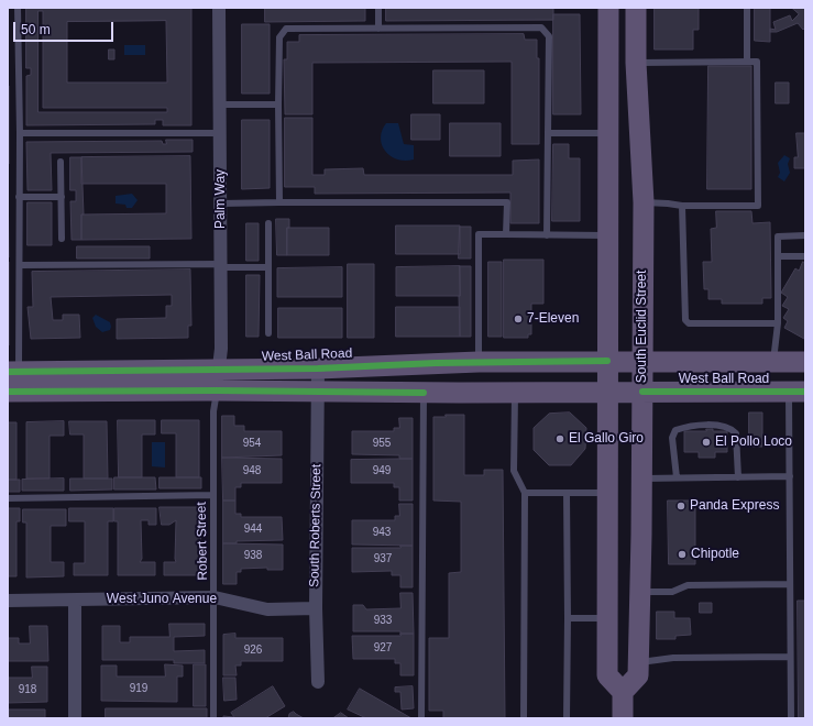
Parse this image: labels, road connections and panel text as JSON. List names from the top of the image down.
{
  "streets": {
    "main road": ["South Euclid Street", "West Ball Road"],
    "street": ["Palm Way", "South Roberts Street", "West Juno Avenue"],
    "lane": ["Robert Street"]
  },
  "crossings": [
    ["Palm Way", "West Ball Road"],
    ["Palm Way", "Robert Street"],
    ["South Euclid Street", "West Ball Road"],
    ["West Ball Road", "South Roberts Street"],
    ["West Ball Road", "Robert Street"],
    ["South Roberts Street", "West Juno Avenue"],
    ["Robert Street", "West Juno Avenue"]
  ],
  "places": [
    "7-Eleven",
    "El Gallo Giro",
    "El Pollo Loco",
    "Panda Express",
    "Chipotle"
  ],
  "house_numbers": [
    "954",
    "955",
    "948",
    "949",
    "944",
    "943",
    "938",
    "937",
    "933",
    "927",
    "926",
    "919",
    "918"
  ],
  "scale_bar": "50 m"
}
